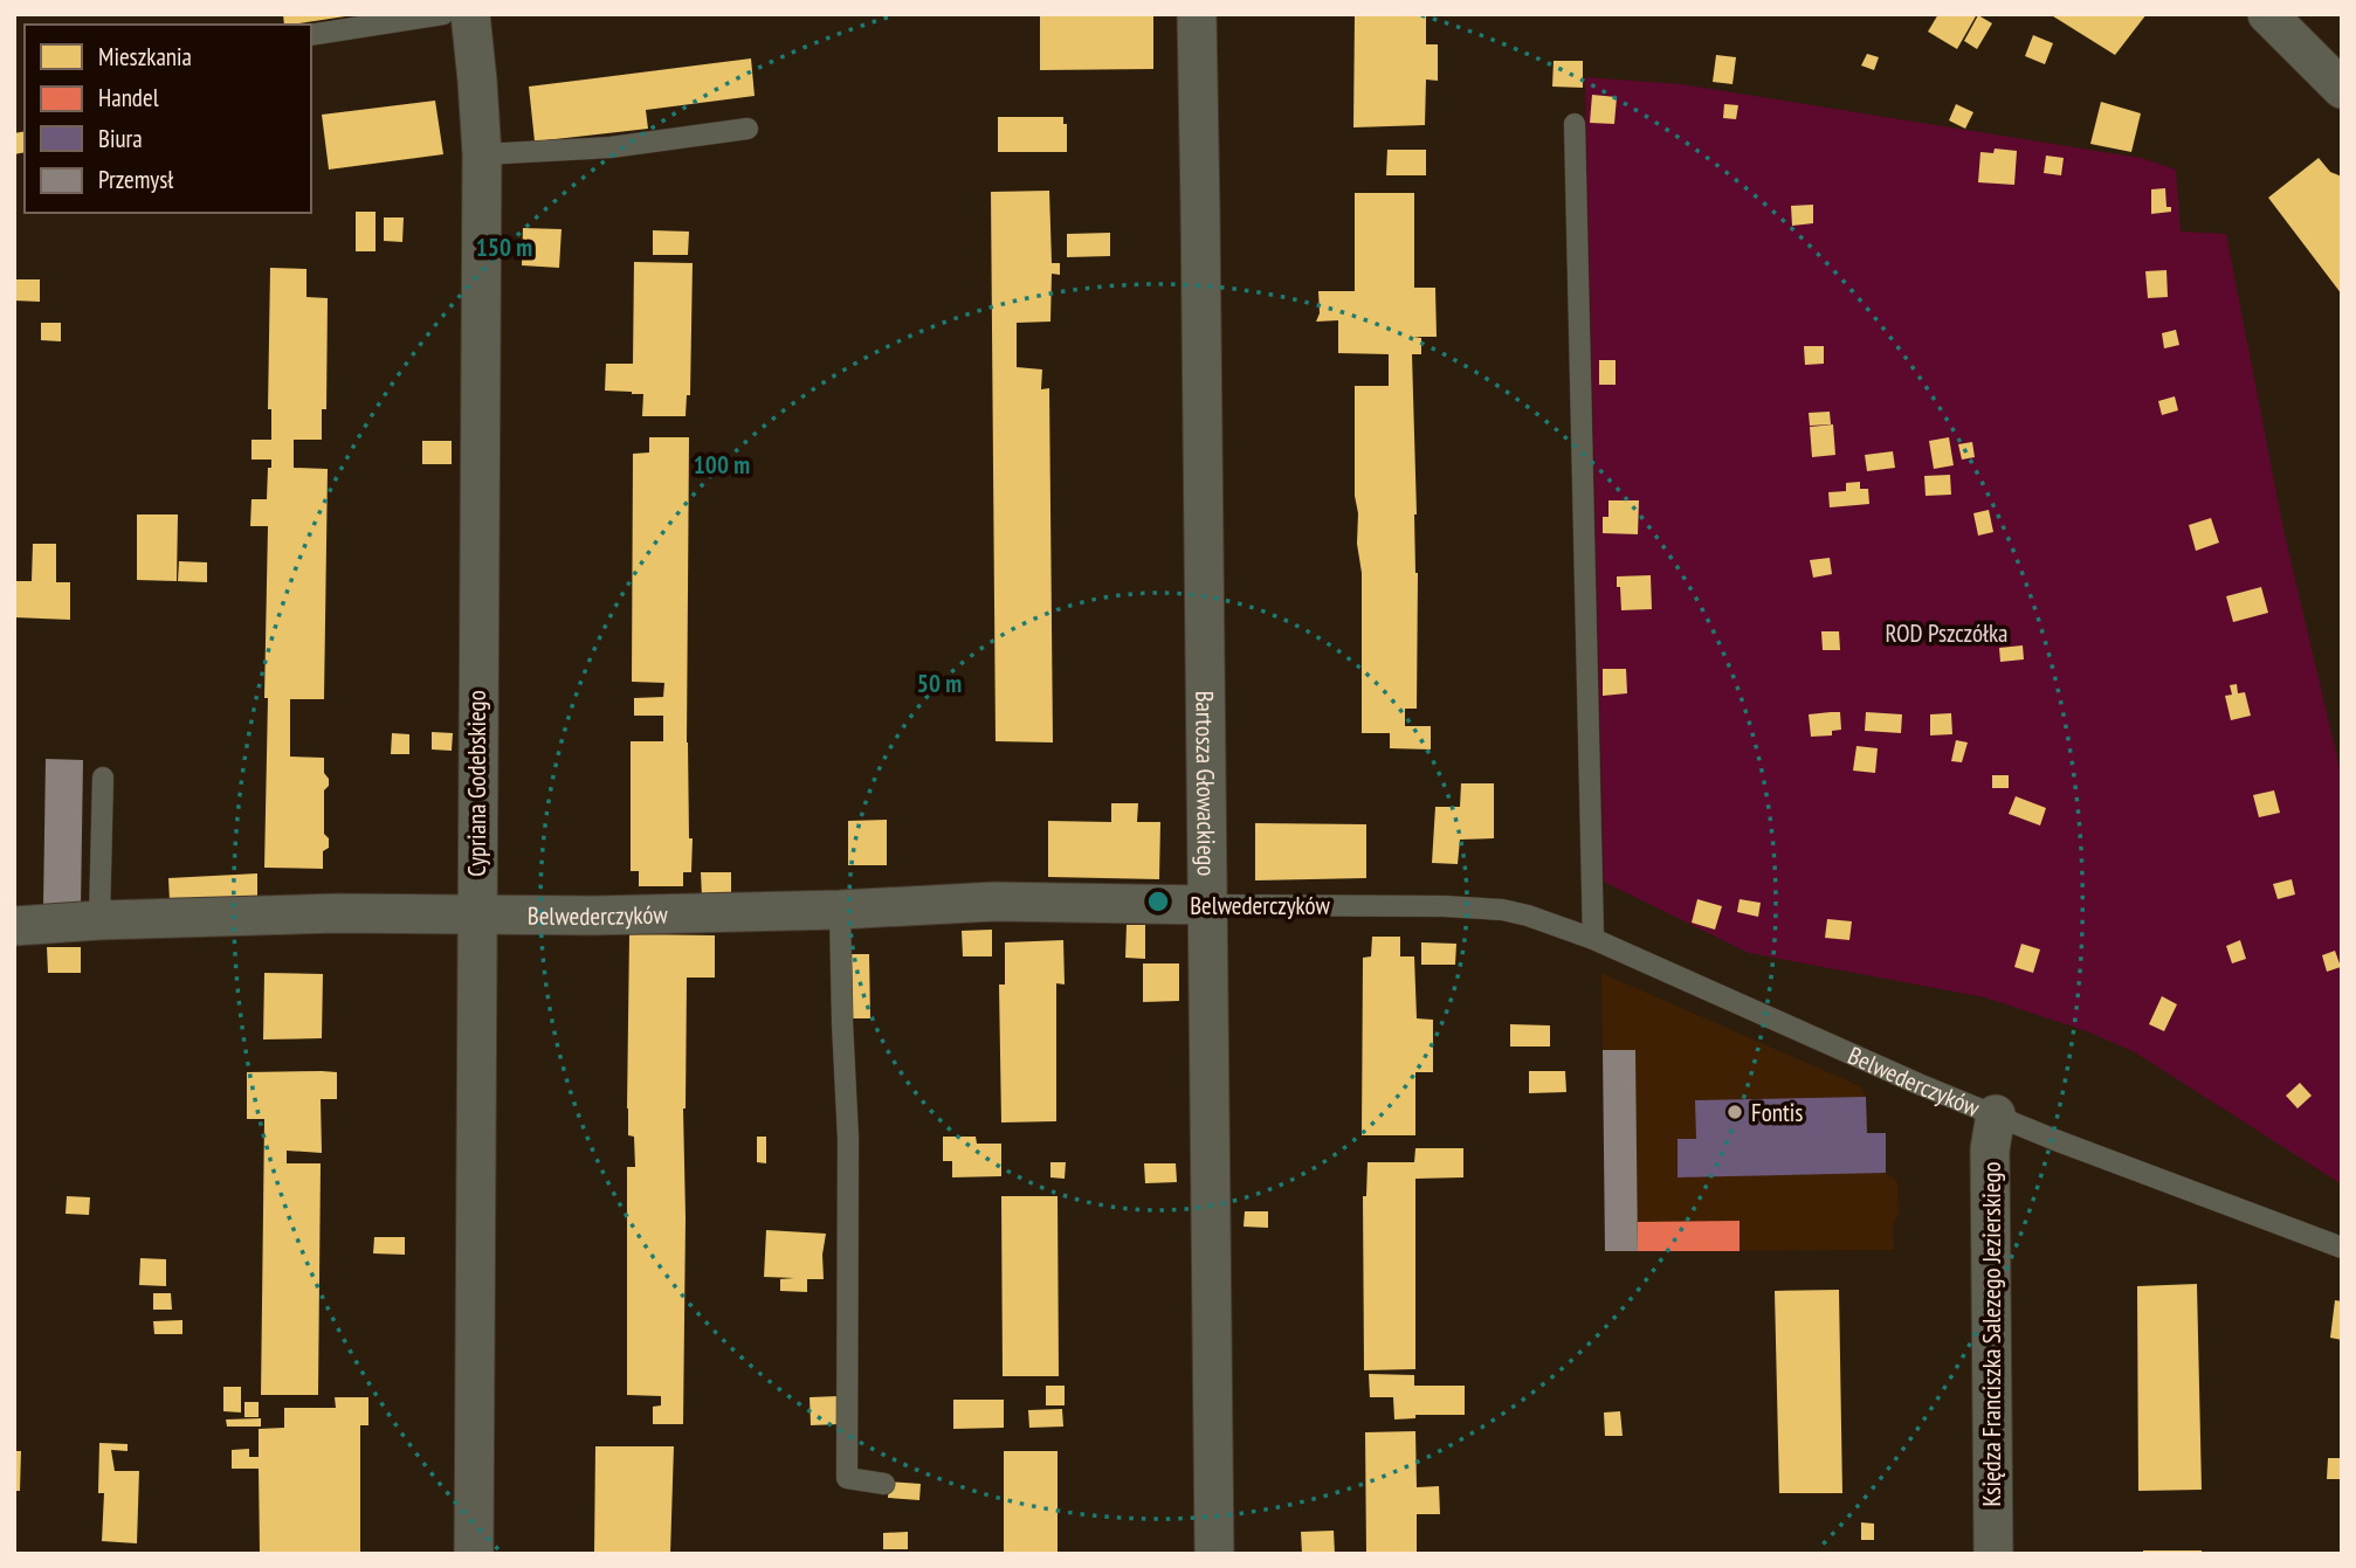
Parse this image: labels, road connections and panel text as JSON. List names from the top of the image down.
{
  "streets": {
    "street": [
      "Cypriana Godebskiego",
      "Bartosza Głowackiego",
      "Belwederczyków",
      "Księdza Franciszka Salezego Jezierskiego"
    ]
  },
  "crossings": [
    ["Cypriana Godebskiego", "Belwederczyków"],
    ["Bartosza Głowackiego", "Belwederczyków"],
    ["Belwederczyków", "Księdza Franciszka Salezego Jezierskiego"]
  ],
  "parks": ["ROD Pszczółka"],
  "places": ["Fontis"],
  "legend": [
    "Mieszkania",
    "Handel",
    "Biura",
    "Przemysł"
  ],
  "rings": ["150 m", "100 m", "50 m"]
}
